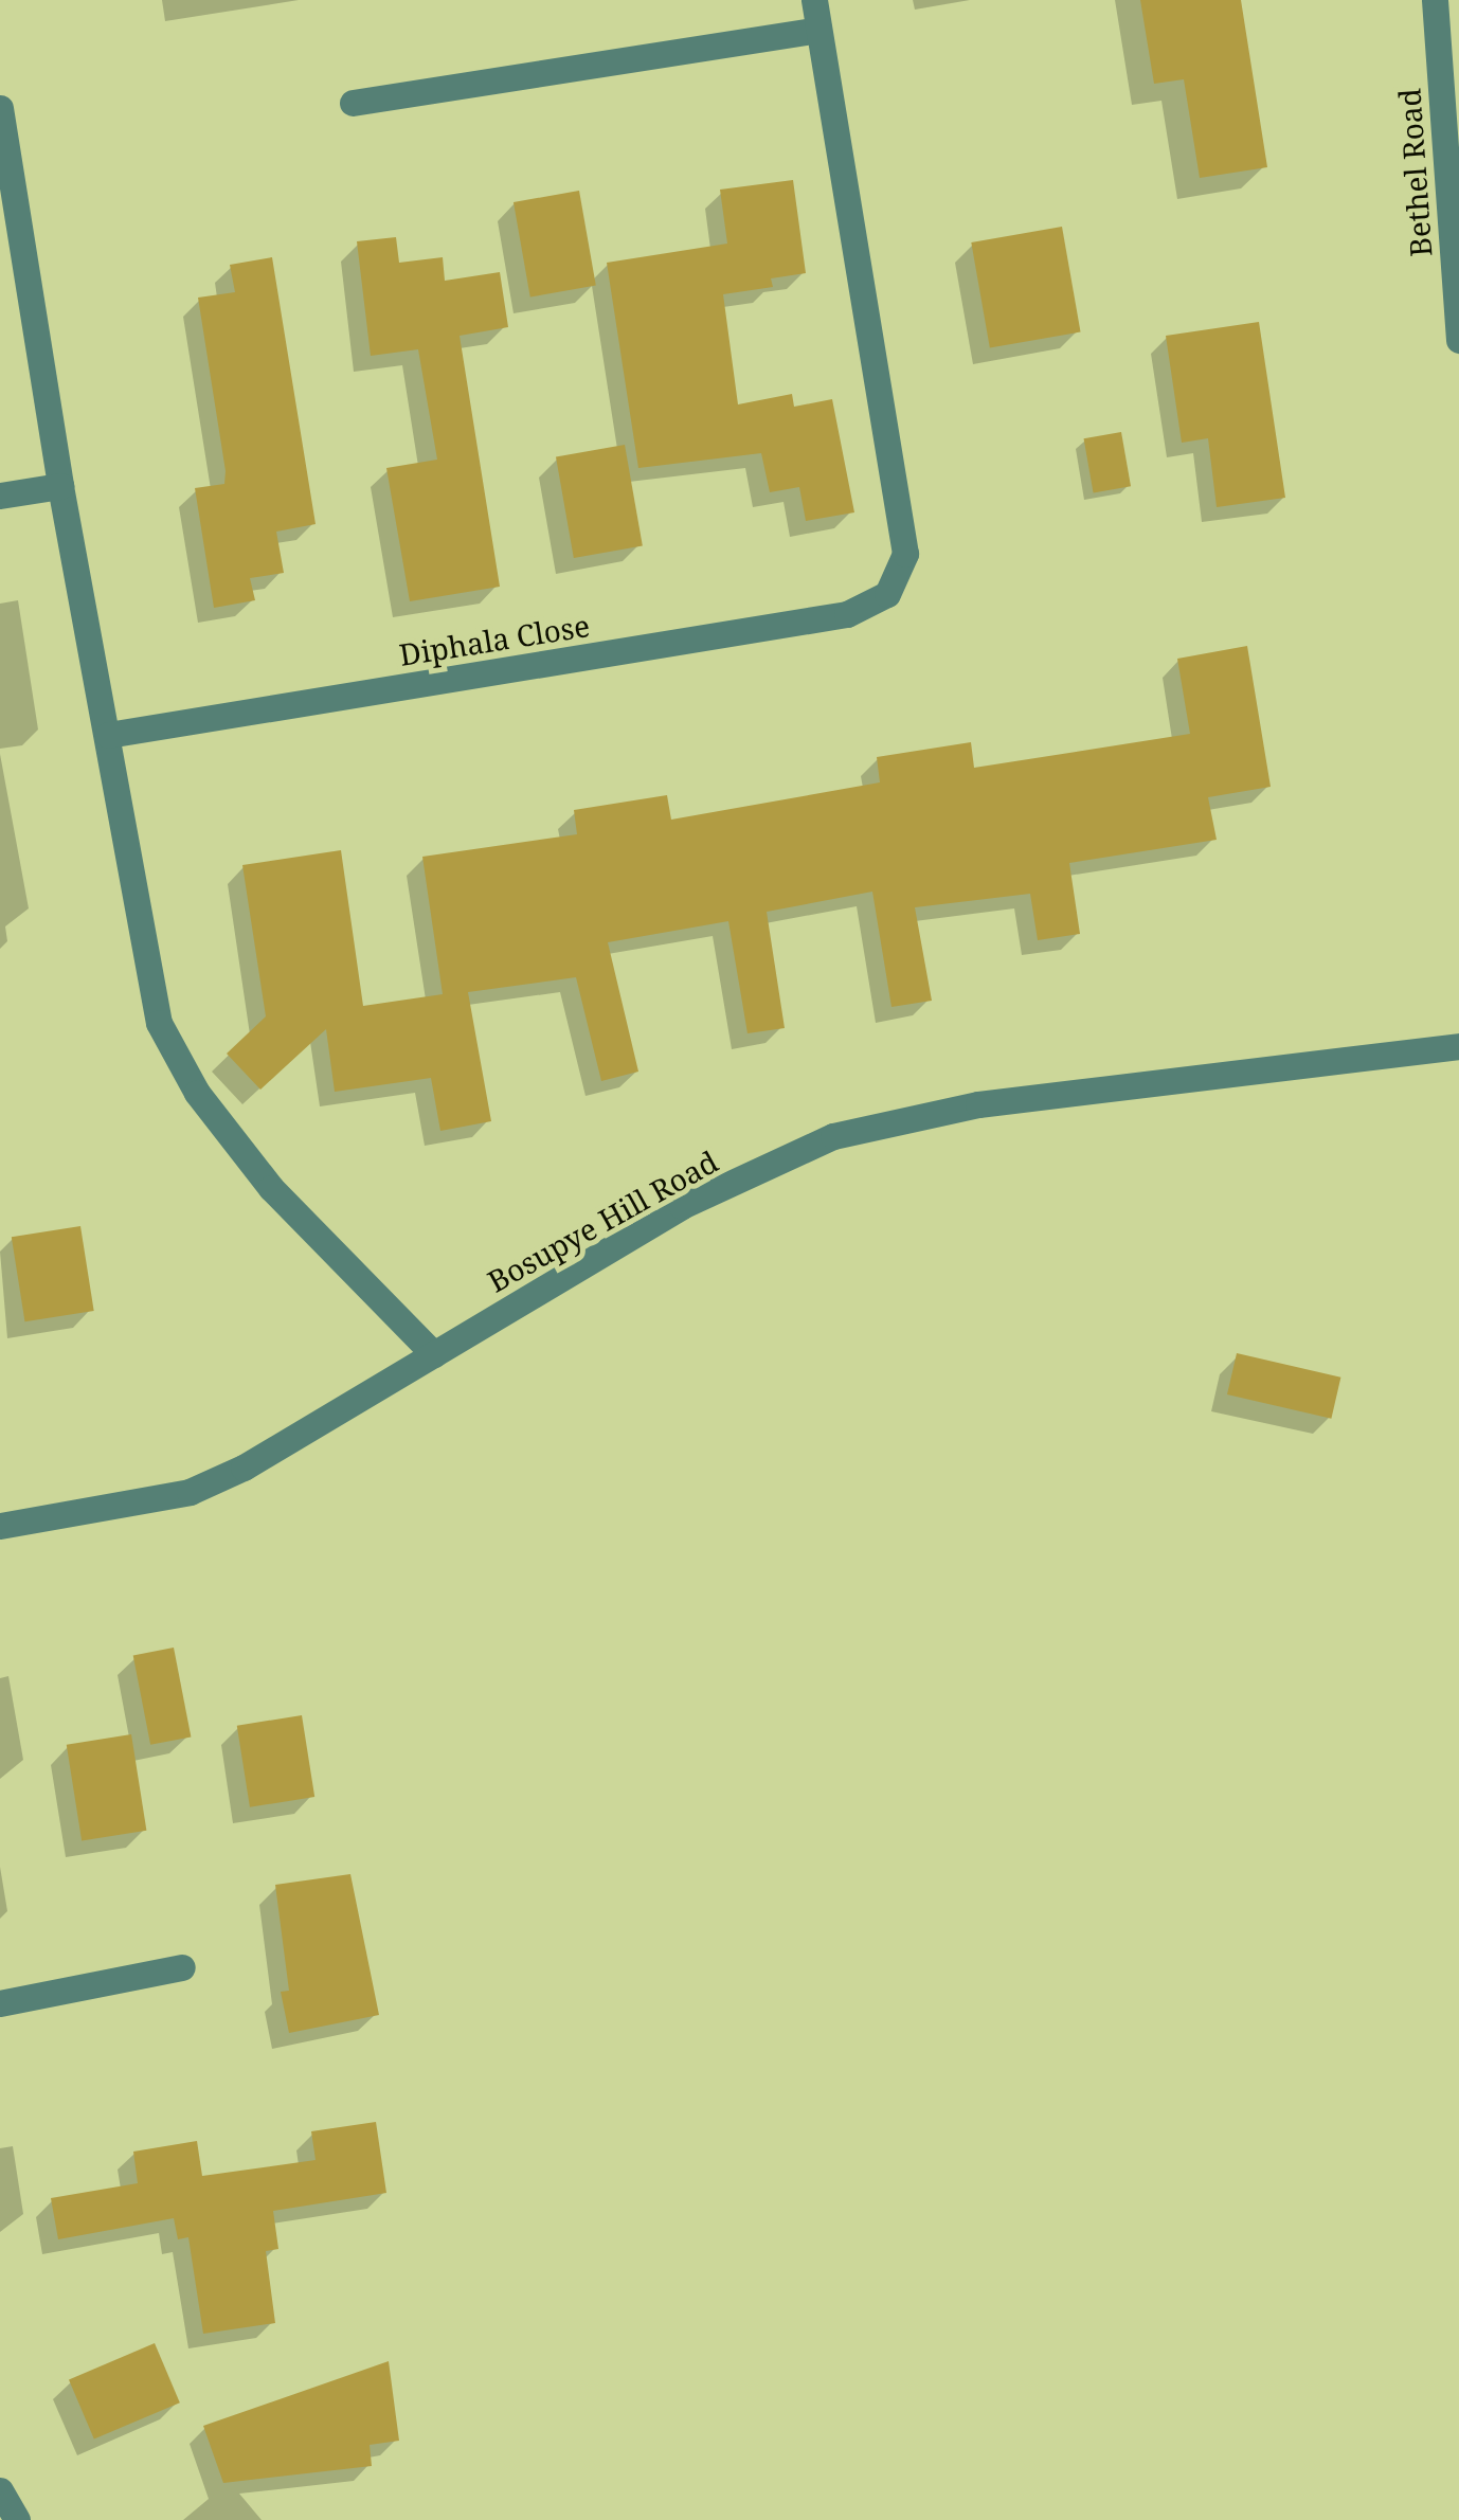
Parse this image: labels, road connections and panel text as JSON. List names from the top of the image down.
{
  "streets": {
    "street": ["Bethel Road", "Diphala Close", "Bosupye Hill Road"]
  }
}
